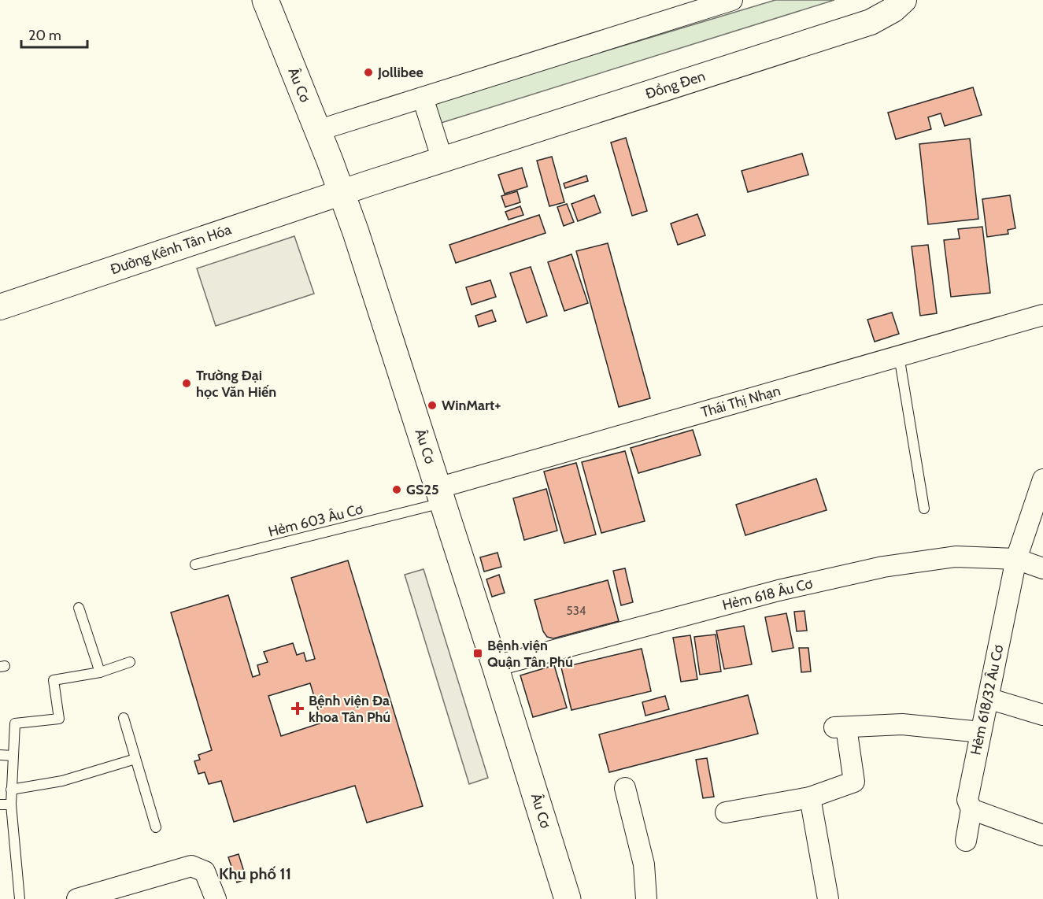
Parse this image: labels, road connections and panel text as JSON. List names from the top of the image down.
{
  "streets": {
    "main road": ["Âu Cơ"],
    "street": [
      "Đồng Đen",
      "Đường Kênh Tân Hóa",
      "Thái Thị Nhạn",
      "Hẻm 618 Âu Cơ",
      "Hẻm 618/32 Âu Cơ"
    ],
    "lane": ["Hẻm 603 Âu Cơ"]
  },
  "crossings": [
    ["Âu Cơ", "Đồng Đen"],
    ["Âu Cơ", "Đường Kênh Tân Hóa"],
    ["Âu Cơ", "Thái Thị Nhạn"],
    ["Âu Cơ", "Hẻm 603 Âu Cơ"],
    ["Âu Cơ", "Hẻm 618 Âu Cơ"],
    ["Đồng Đen", "Đường Kênh Tân Hóa"],
    ["Thái Thị Nhạn", "Hẻm 603 Âu Cơ"],
    ["Hẻm 618 Âu Cơ", "Hẻm 618/32 Âu Cơ"]
  ],
  "districts": ["Khu phố 11"],
  "places": {
    "other": [
      "Jollibee",
      "Trường Đại học Văn Hiến",
      "WinMart+",
      "GS25"
    ],
    "transit": ["Bệnh viện Quận Tân Phú"],
    "health": ["Bệnh viện Đa khoa Tân Phú"]
  },
  "house_numbers": ["534"],
  "scale_bar": "20 m"
}
